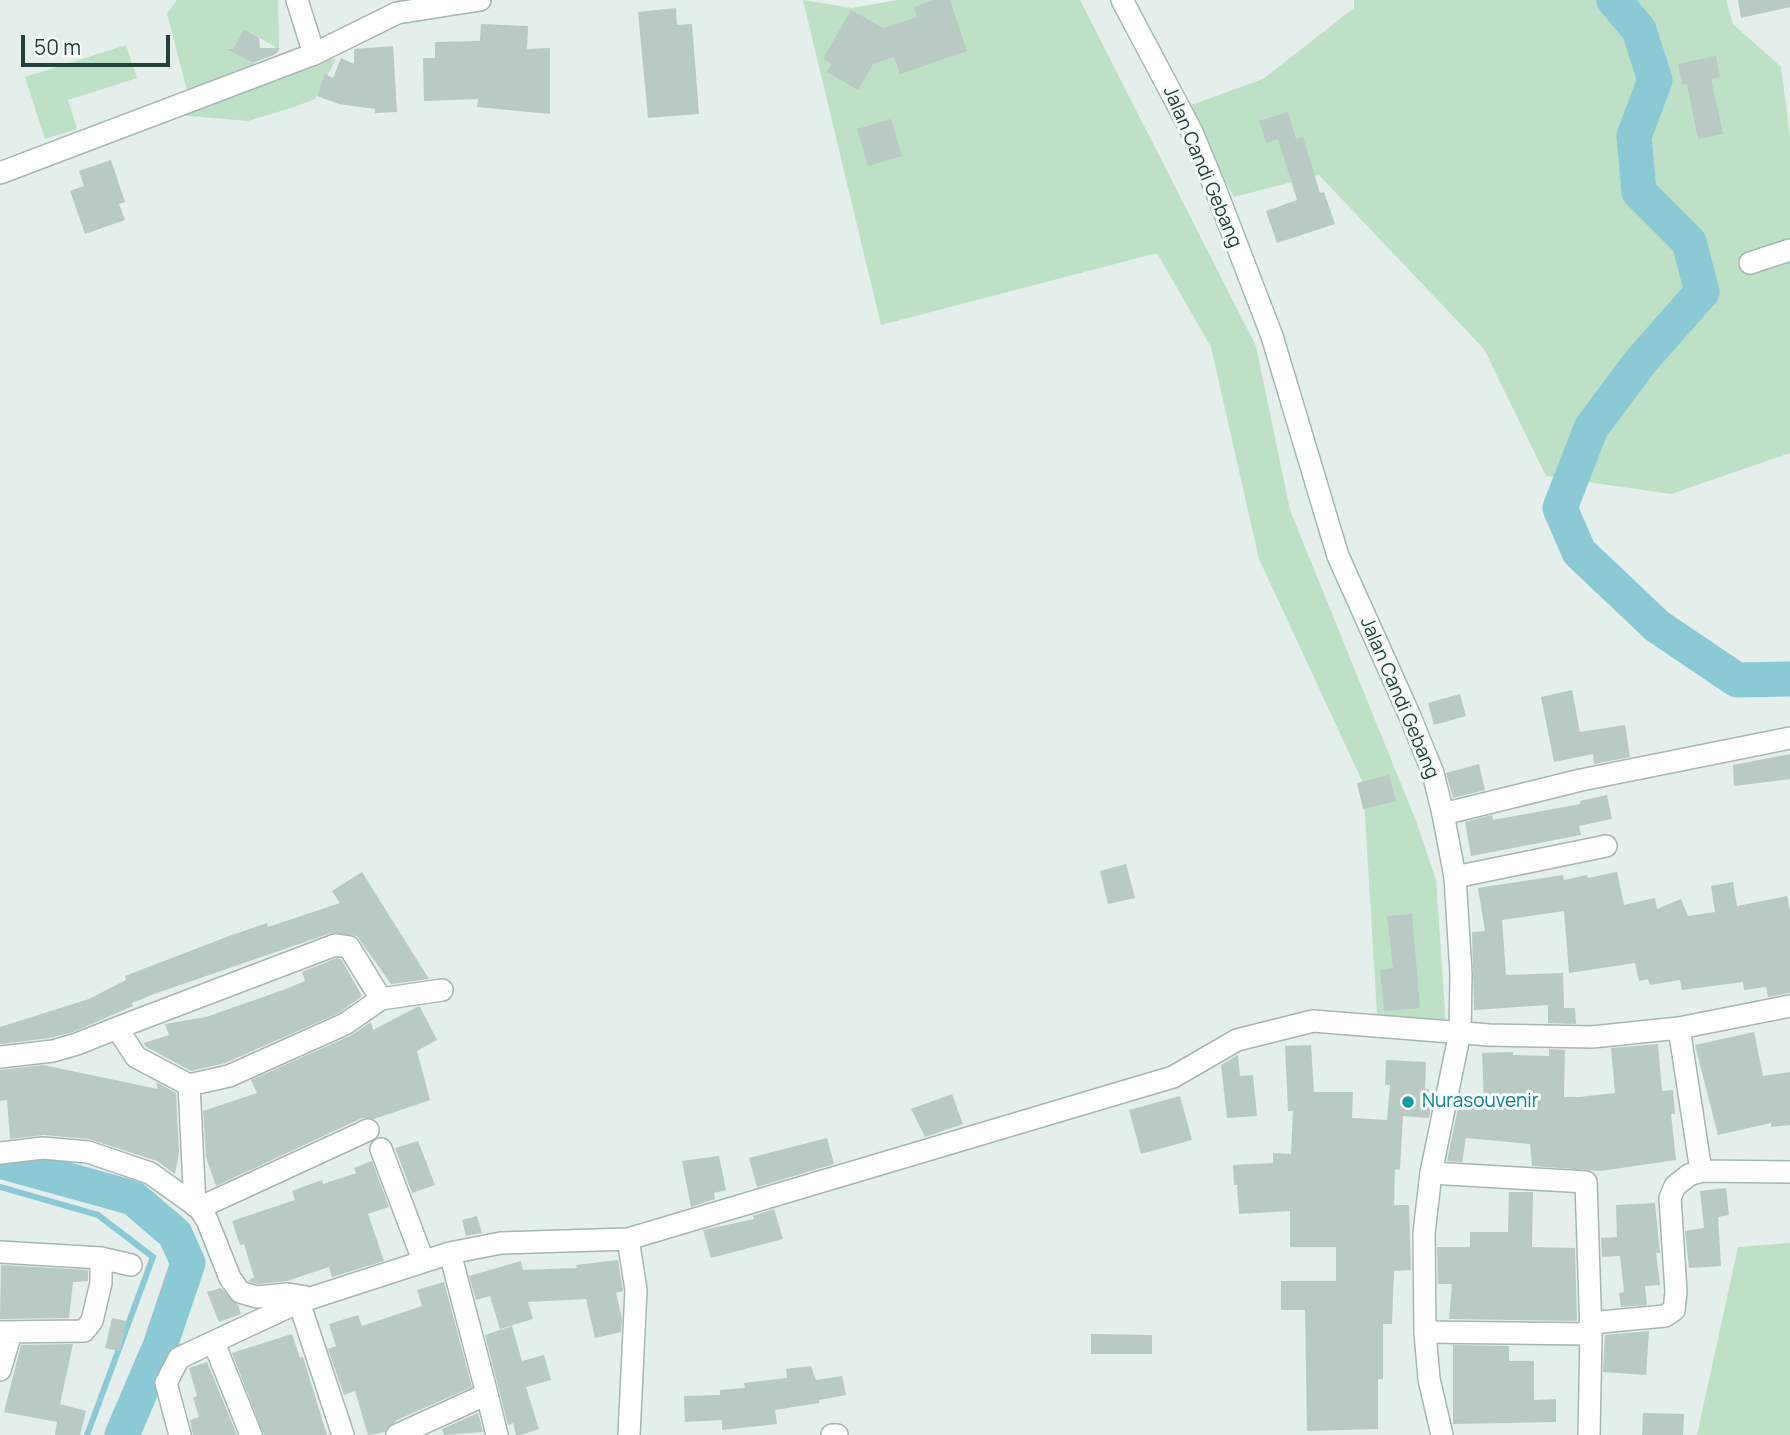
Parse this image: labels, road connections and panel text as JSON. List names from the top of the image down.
{
  "streets": {
    "street": ["Jalan Candi Gebang"]
  },
  "places": ["Nurasouvenir"],
  "scale_bar": "50 m"
}
